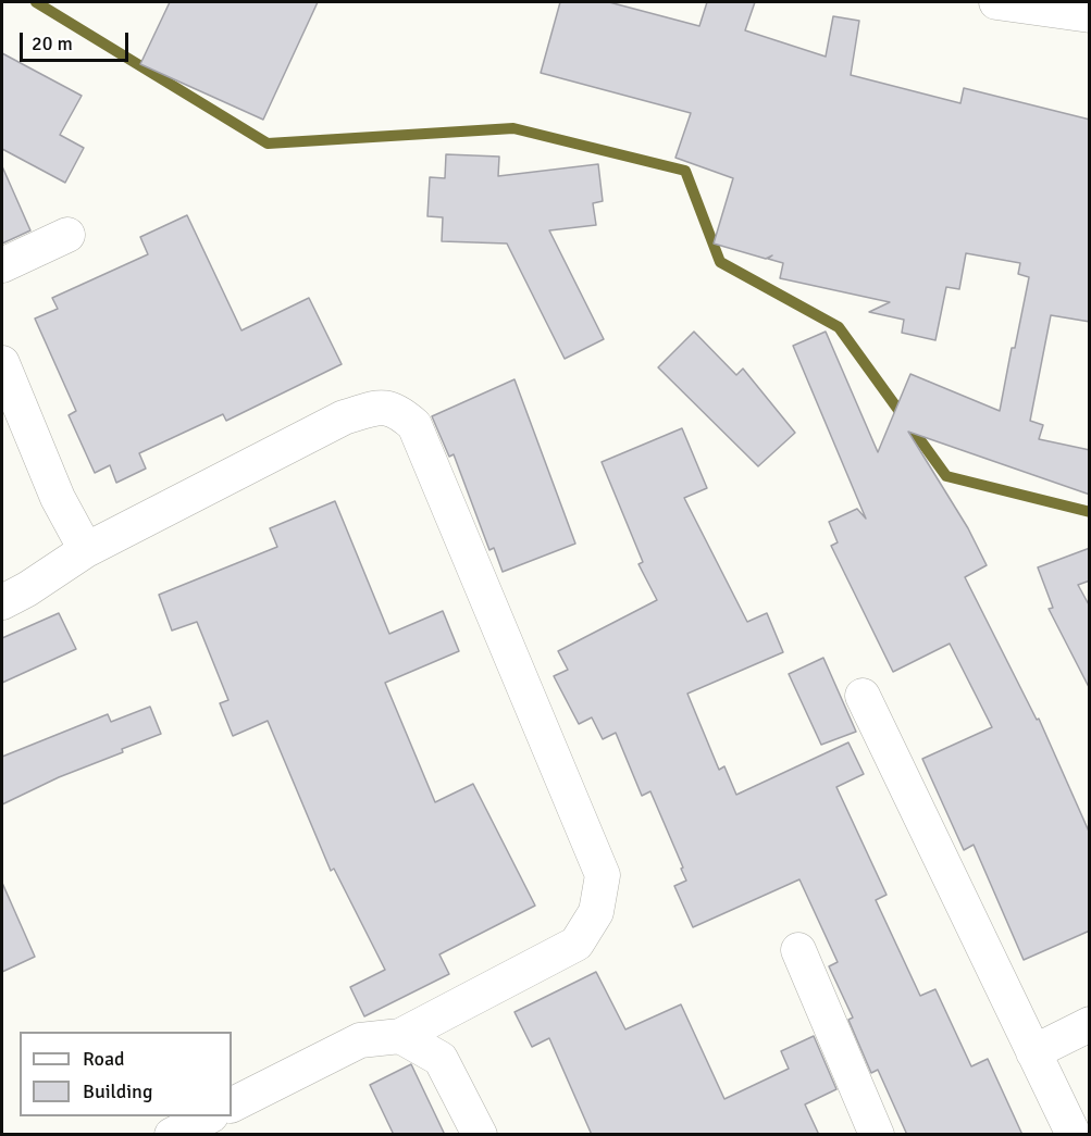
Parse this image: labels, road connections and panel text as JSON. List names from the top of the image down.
{
  "legend": ["Road", "Building"],
  "scale_bar": "20 m"
}
